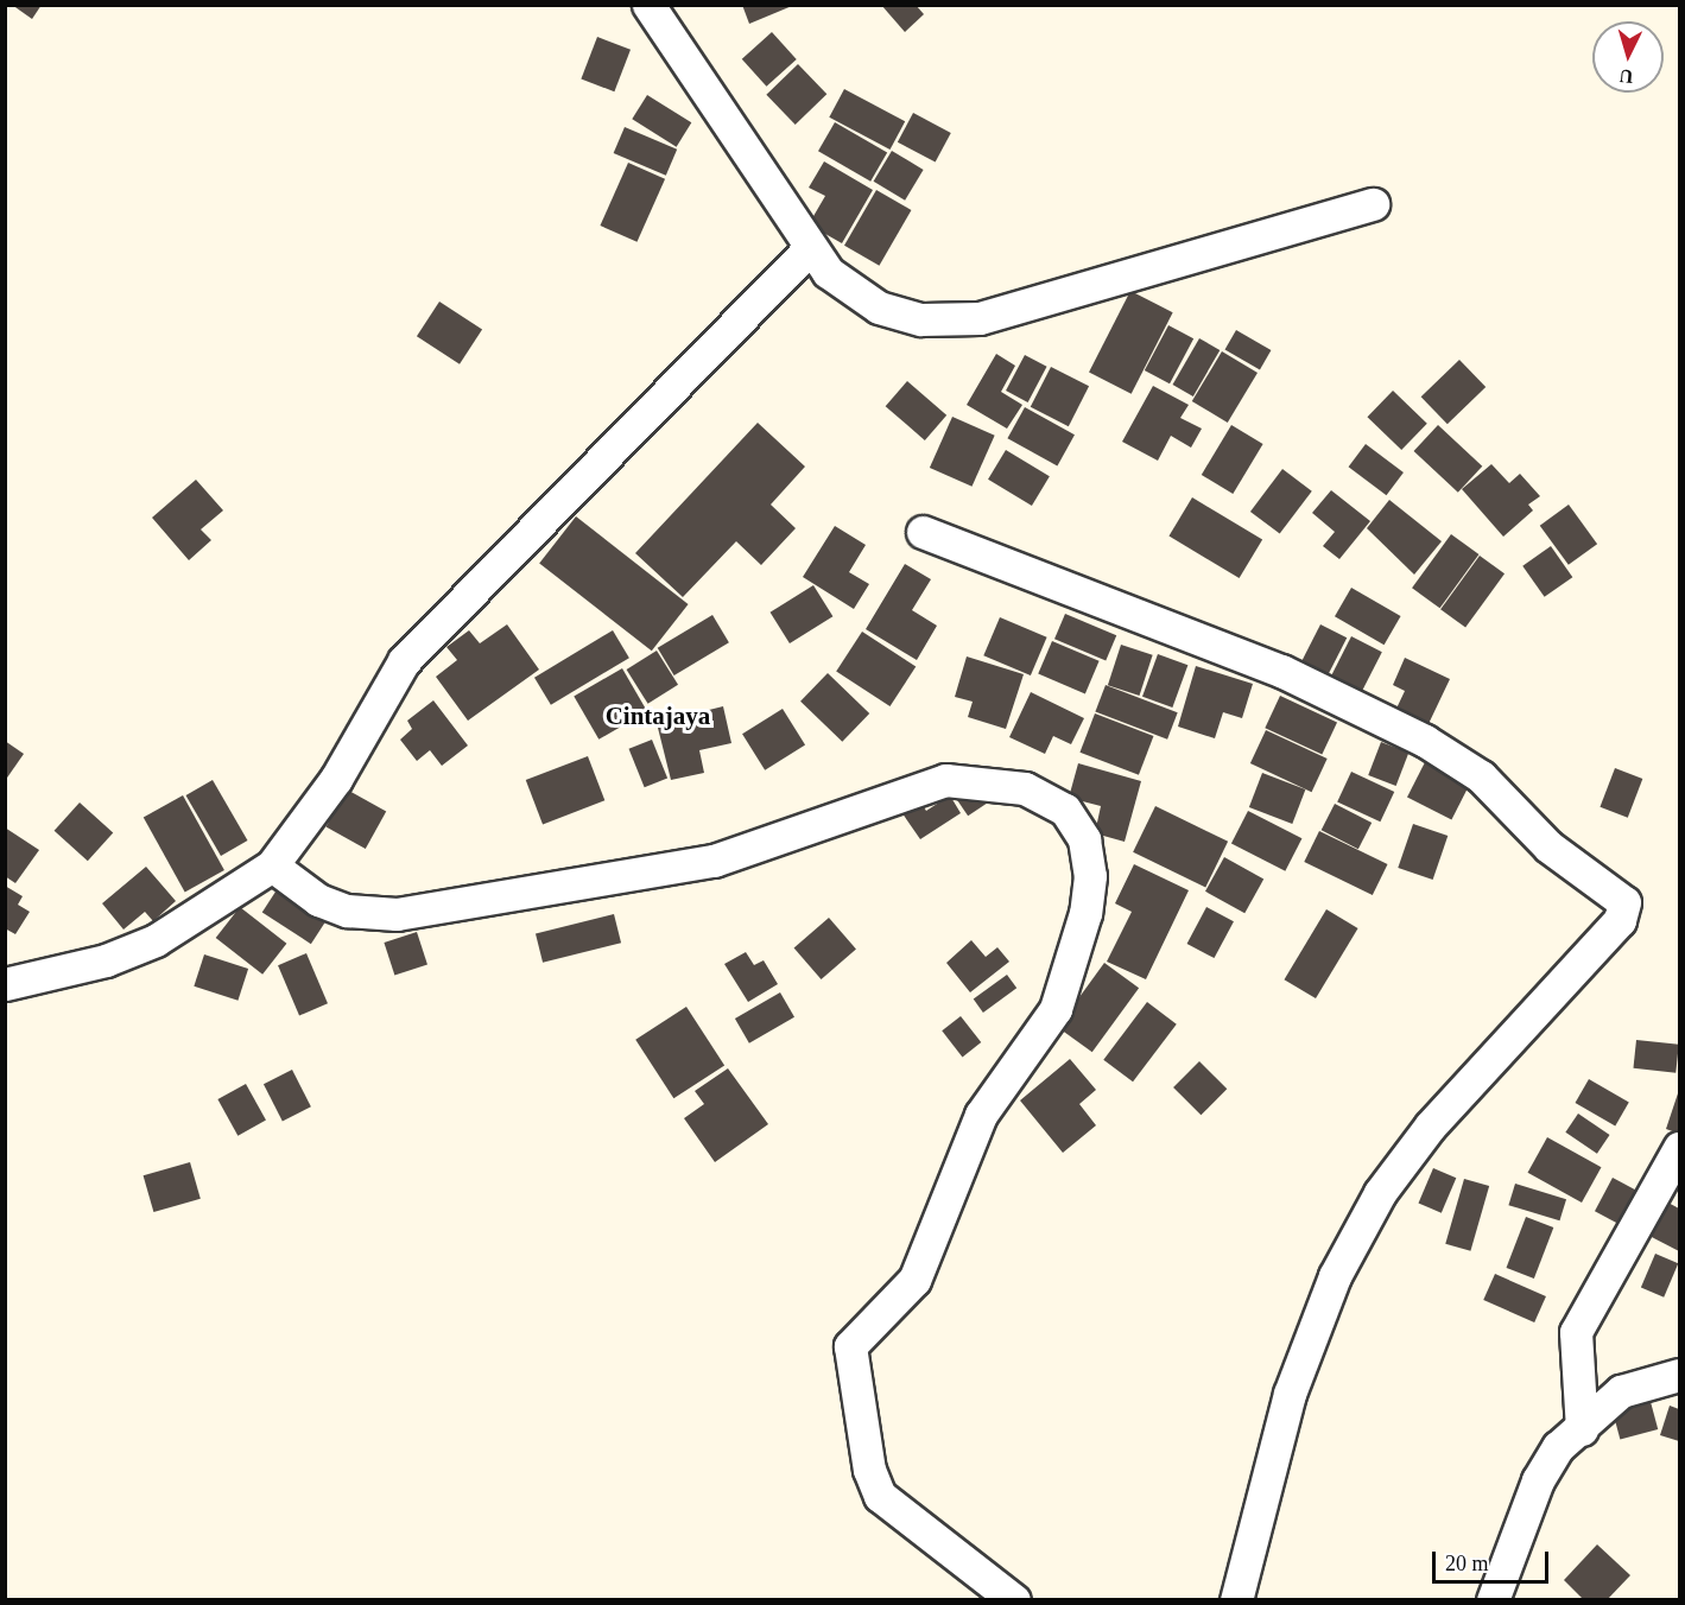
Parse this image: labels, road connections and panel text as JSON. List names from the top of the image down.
{
  "districts": ["Cintajaya"],
  "scale_bar": "20 m",
  "north": "bottom"
}
